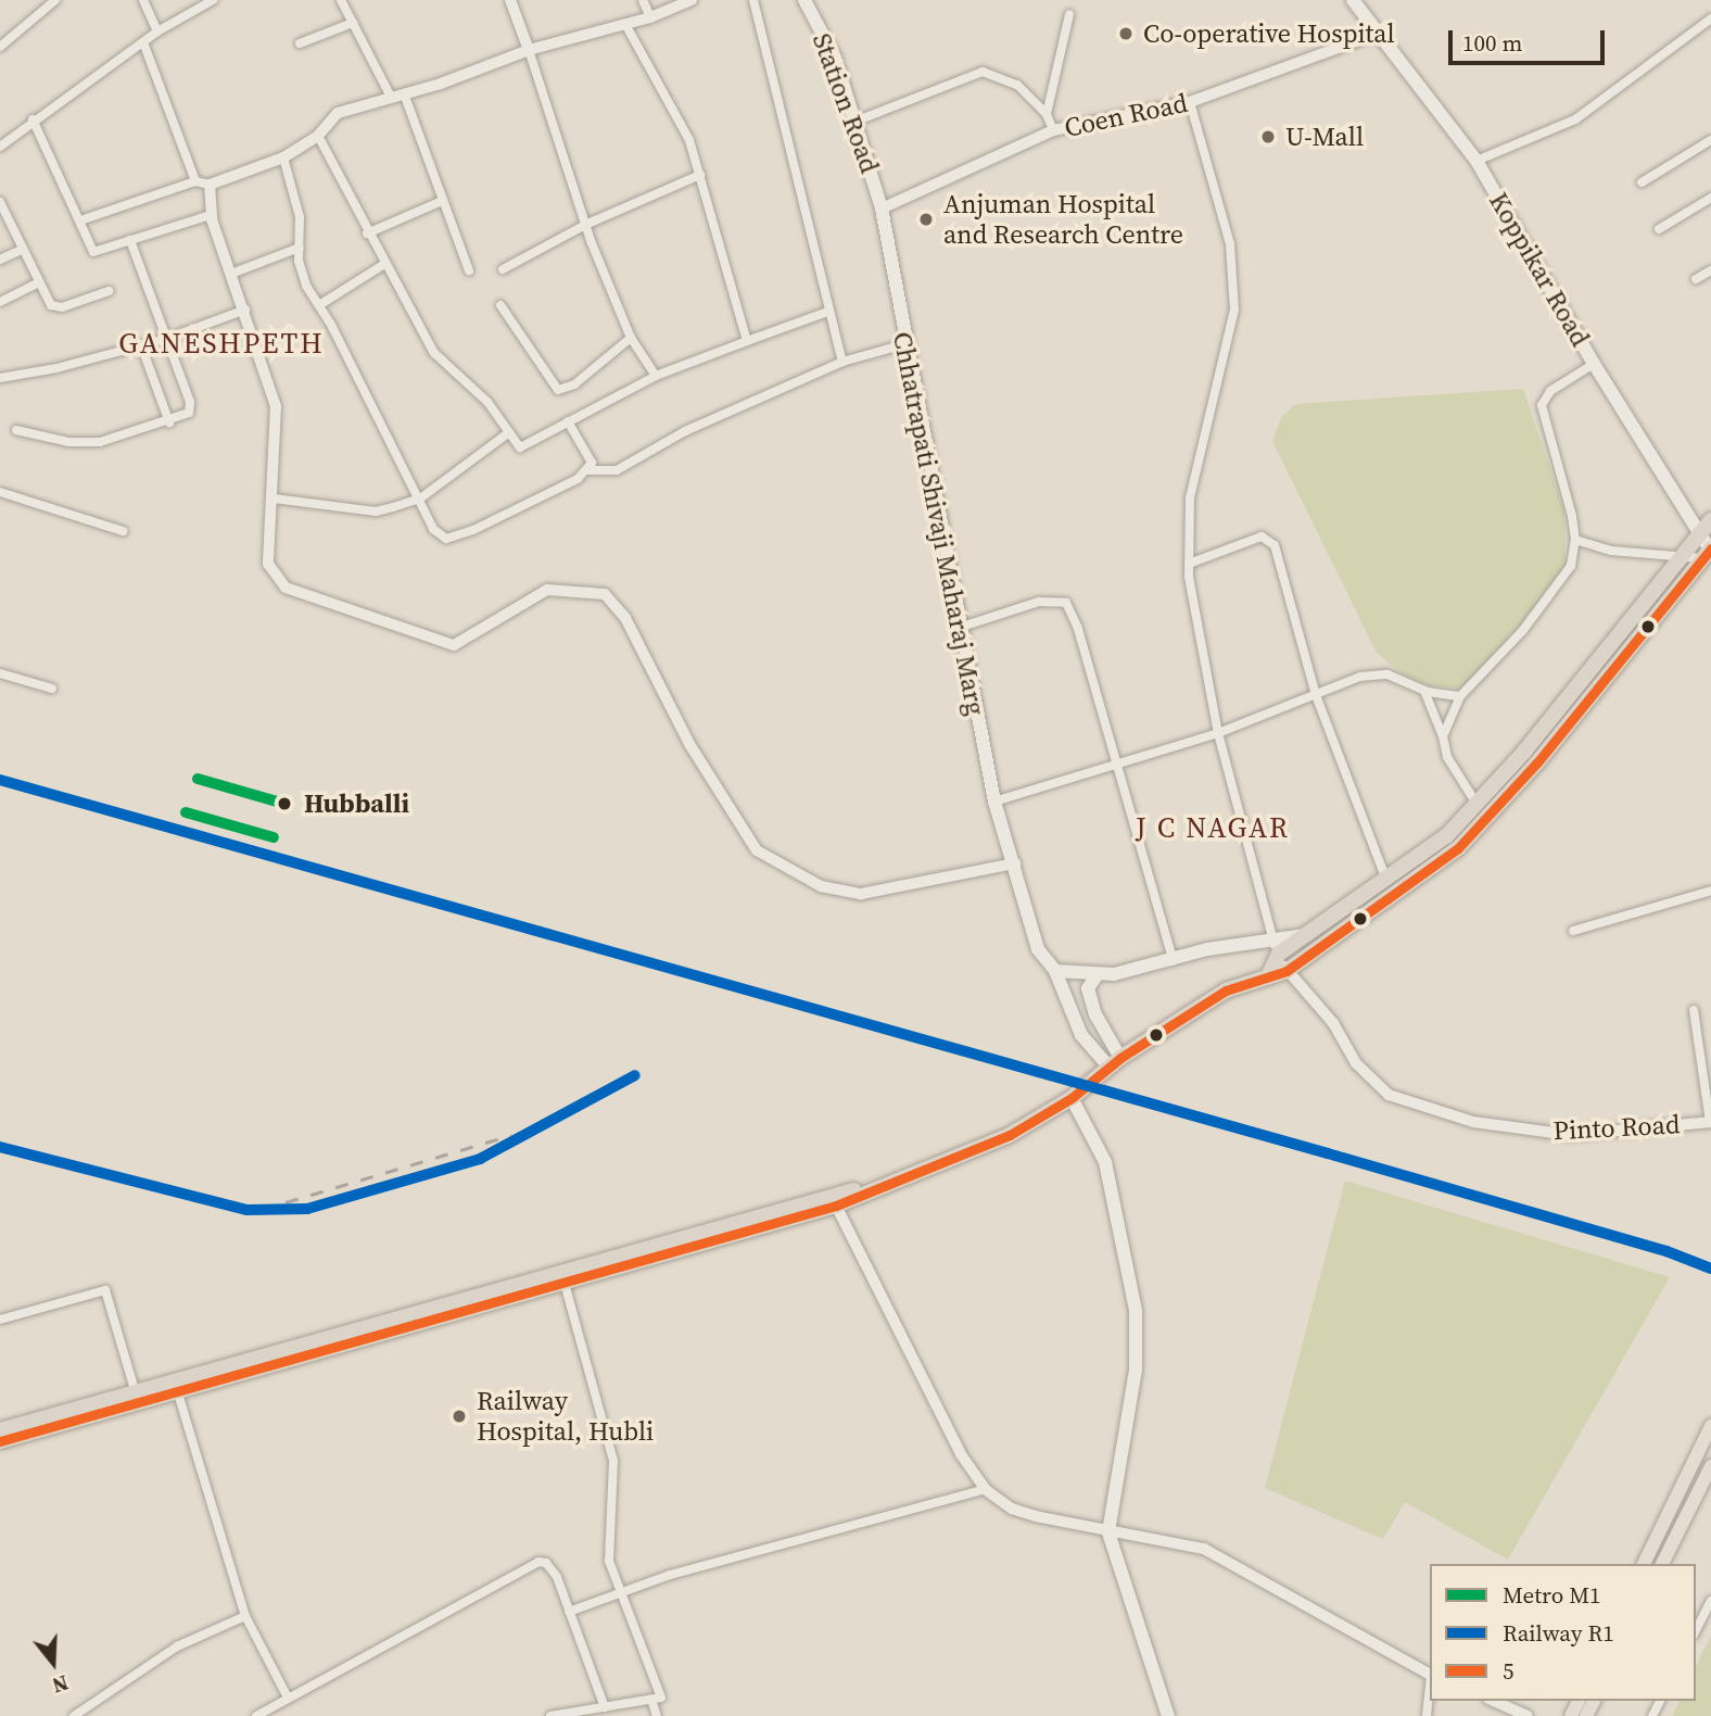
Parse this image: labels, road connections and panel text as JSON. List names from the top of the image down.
{
  "streets": {
    "main road": ["Station Road", "Koppikar Road", "Chhatrapati Shivaji Maharaj Marg"],
    "street": ["Coen Road", "Pinto Road"]
  },
  "crossings": [
    ["Station Road", "Coen Road"],
    ["Station Road", "Chhatrapati Shivaji Maharaj Marg"],
    ["Coen Road", "Koppikar Road"],
    ["Coen Road", "Chhatrapati Shivaji Maharaj Marg"]
  ],
  "districts": ["GANESHPETH", "J C NAGAR"],
  "places": [
    "Co-operative Hospital",
    "U-Mall",
    "Anjuman Hospital and Research Centre",
    "Hubballi",
    "Railway Hospital, Hubli"
  ],
  "lines": ["transit line 5", "metro line M1", "rail line R1"],
  "legend": ["Metro M1", "Railway R1", "5"],
  "scale_bar": "100 m",
  "north": "bottom"
}
